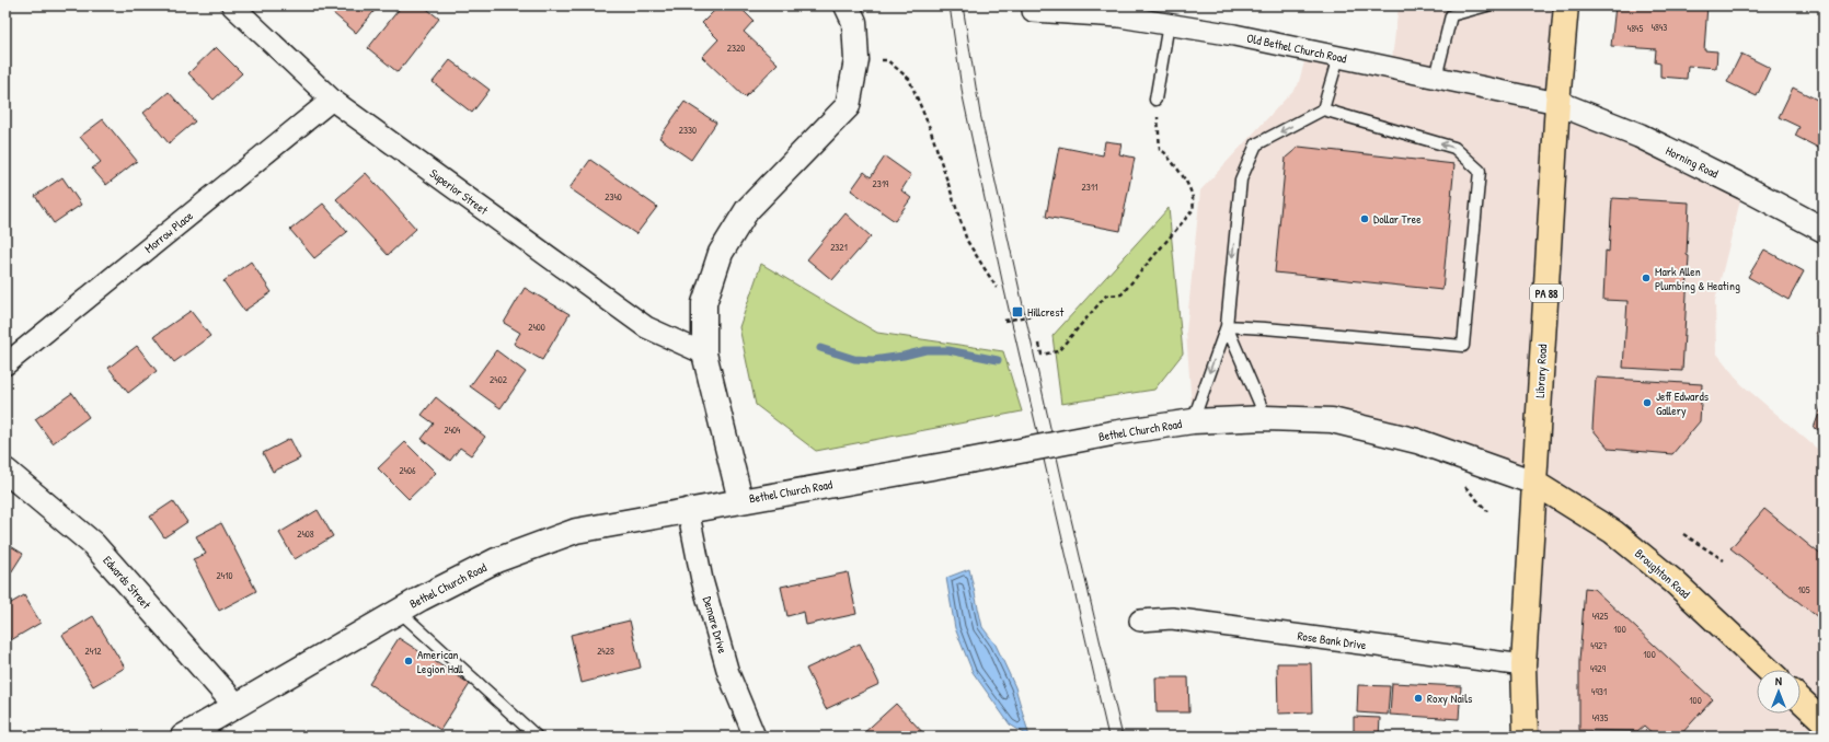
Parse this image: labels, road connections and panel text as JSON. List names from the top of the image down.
{
  "streets": {
    "main road": ["PA 88", "Library Road", "Broughton Road"],
    "street": [
      "Old Bethel Church Road",
      "Horning Road",
      "Superior Street",
      "Morrow Place",
      "Bethel Church Road",
      "Edwards Street",
      "Demare Drive",
      "Rose Bank Drive"
    ]
  },
  "crossings": [
    ["Old Bethel Church Road", "Horning Road"],
    ["Old Bethel Church Road", "Library Road"],
    ["Horning Road", "Library Road"],
    ["Superior Street", "Morrow Place"],
    ["Superior Street", "Bethel Church Road"],
    ["Library Road", "Bethel Church Road"],
    ["Library Road", "Broughton Road"],
    ["Library Road", "Rose Bank Drive"],
    ["Bethel Church Road", "Broughton Road"],
    ["Bethel Church Road", "Edwards Street"],
    ["Bethel Church Road", "Demare Drive"]
  ],
  "places": {
    "other": [
      "Dollar Tree",
      "Mark Allen Plumbing & Heating",
      "Jeff Edwards Gallery",
      "American Legion Hall",
      "Roxy Nails"
    ],
    "transit": ["Hillcrest"]
  },
  "house_numbers": [
    "4843",
    "4845",
    "2320",
    "2330",
    "2319",
    "2311",
    "2340",
    "2321",
    "2400",
    "2402",
    "2404",
    "2406",
    "2408",
    "2410",
    "105",
    "4925",
    "100",
    "4927",
    "2412",
    "2428",
    "100",
    "4929",
    "4931",
    "100",
    "4935"
  ],
  "north": "top"
}
